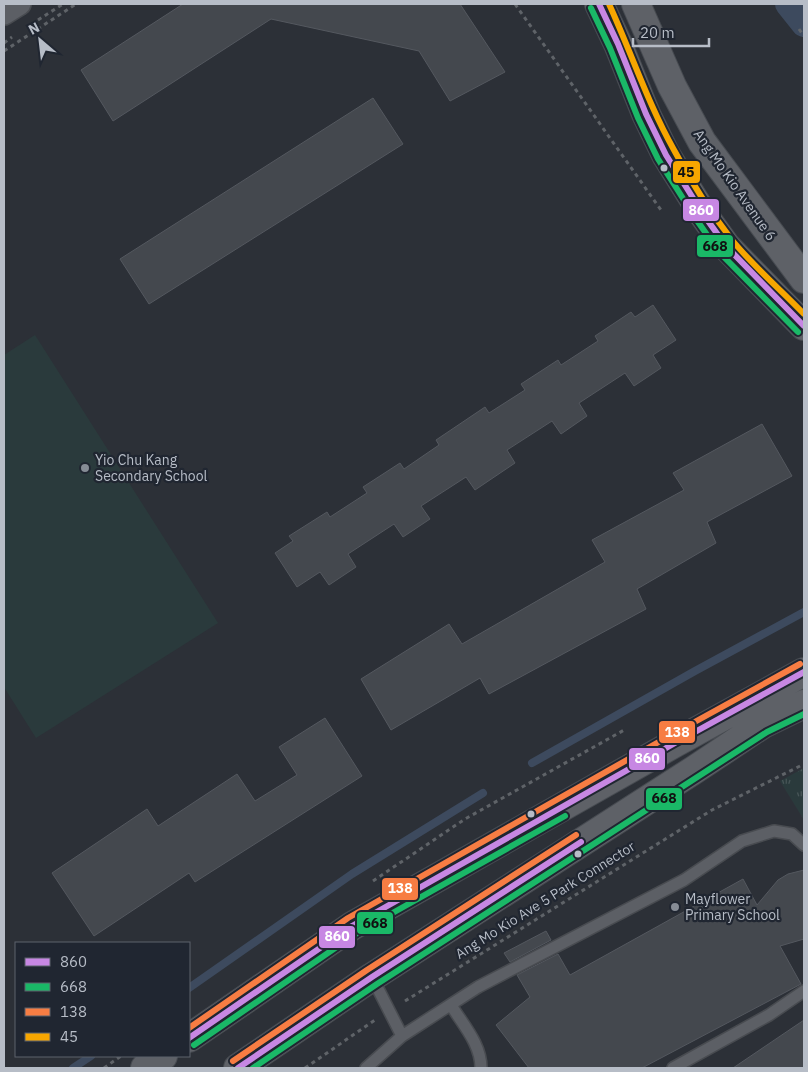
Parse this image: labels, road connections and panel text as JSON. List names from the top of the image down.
{
  "streets": {
    "main road": ["Ang Mo Kio Avenue 6"],
    "path": ["Ang Mo Kio Ave 5 Park Connector"]
  },
  "places": ["Yio Chu Kang Secondary School", "Mayflower Primary School"],
  "lines": [
    "transit line 860",
    "transit line 45",
    "transit line 668",
    "transit line 138"
  ],
  "legend": [
    "860",
    "668",
    "138",
    "45"
  ],
  "scale_bar": "20 m",
  "north": "top left"
}
